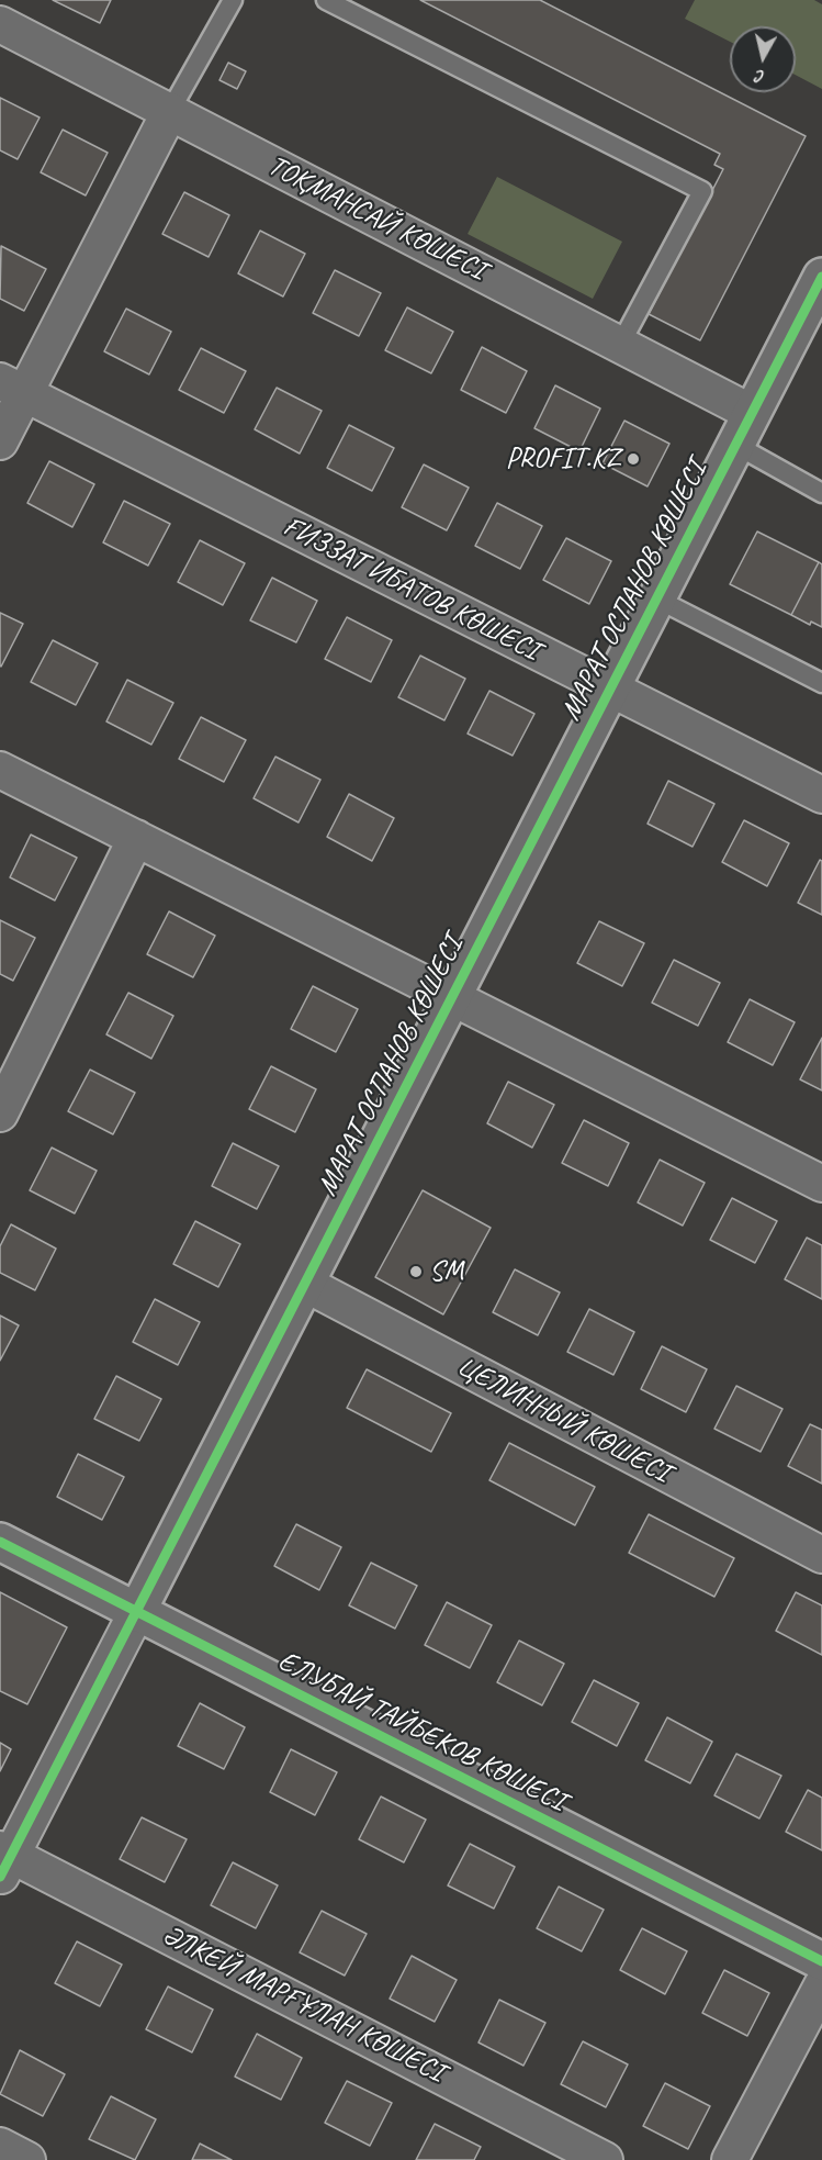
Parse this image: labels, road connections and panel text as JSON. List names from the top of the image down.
{
  "streets": {
    "street": [
      "ТОҚМАНСАЙ КӨШЕСІ",
      "ҒИЗЗАТ ИБАТОВ КӨШЕСІ",
      "МАРАТ ОСПАНОВ КӨШЕСІ",
      "ЦЕЛИННЫЙ КӨШЕСІ",
      "ЕЛУБАЙ ТАЙБЕКОВ КӨШЕСІ",
      "ӘЛКЕЙ МАРҒҰЛАН КӨШЕСІ"
    ]
  },
  "crossings": [
    ["ТОҚМАНСАЙ КӨШЕСІ", "МАРАТ ОСПАНОВ КӨШЕСІ"],
    ["ҒИЗЗАТ ИБАТОВ КӨШЕСІ", "МАРАТ ОСПАНОВ КӨШЕСІ"],
    ["МАРАТ ОСПАНОВ КӨШЕСІ", "ЦЕЛИННЫЙ КӨШЕСІ"],
    ["МАРАТ ОСПАНОВ КӨШЕСІ", "ЕЛУБАЙ ТАЙБЕКОВ КӨШЕСІ"],
    ["МАРАТ ОСПАНОВ КӨШЕСІ", "ӘЛКЕЙ МАРҒҰЛАН КӨШЕСІ"]
  ],
  "places": ["PROFIT.KZ", "SM"],
  "north": "bottom"
}
